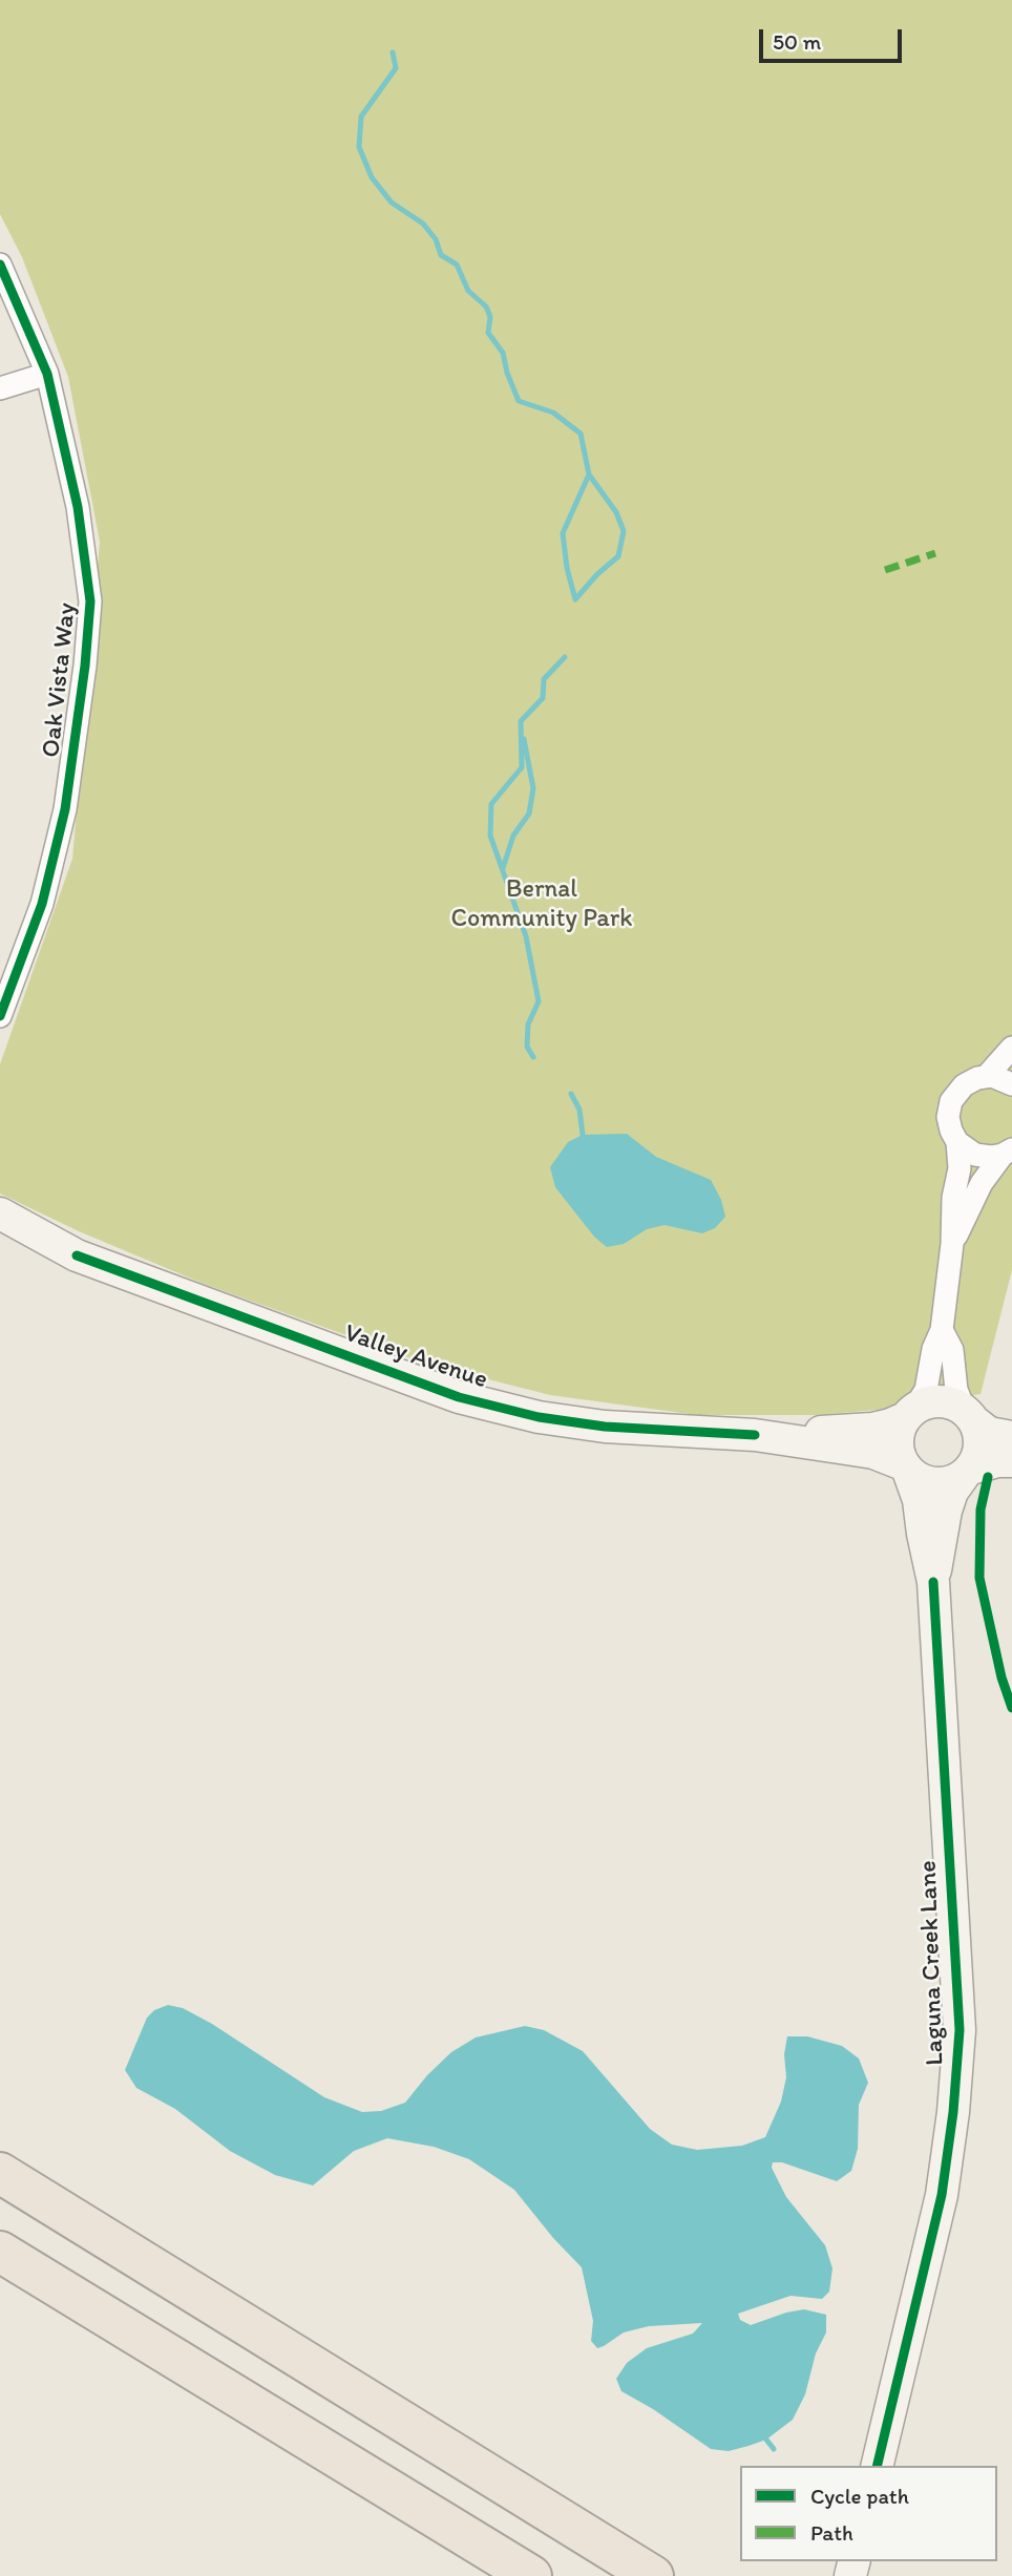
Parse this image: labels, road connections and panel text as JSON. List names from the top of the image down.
{
  "streets": {
    "street": ["Oak Vista Way", "Valley Avenue", "Laguna Creek Lane"]
  },
  "crossings": [
    ["Valley Avenue", "Laguna Creek Lane"]
  ],
  "parks": ["Bernal Community Park"],
  "legend": ["Cycle path", "Path"],
  "scale_bar": "50 m"
}
